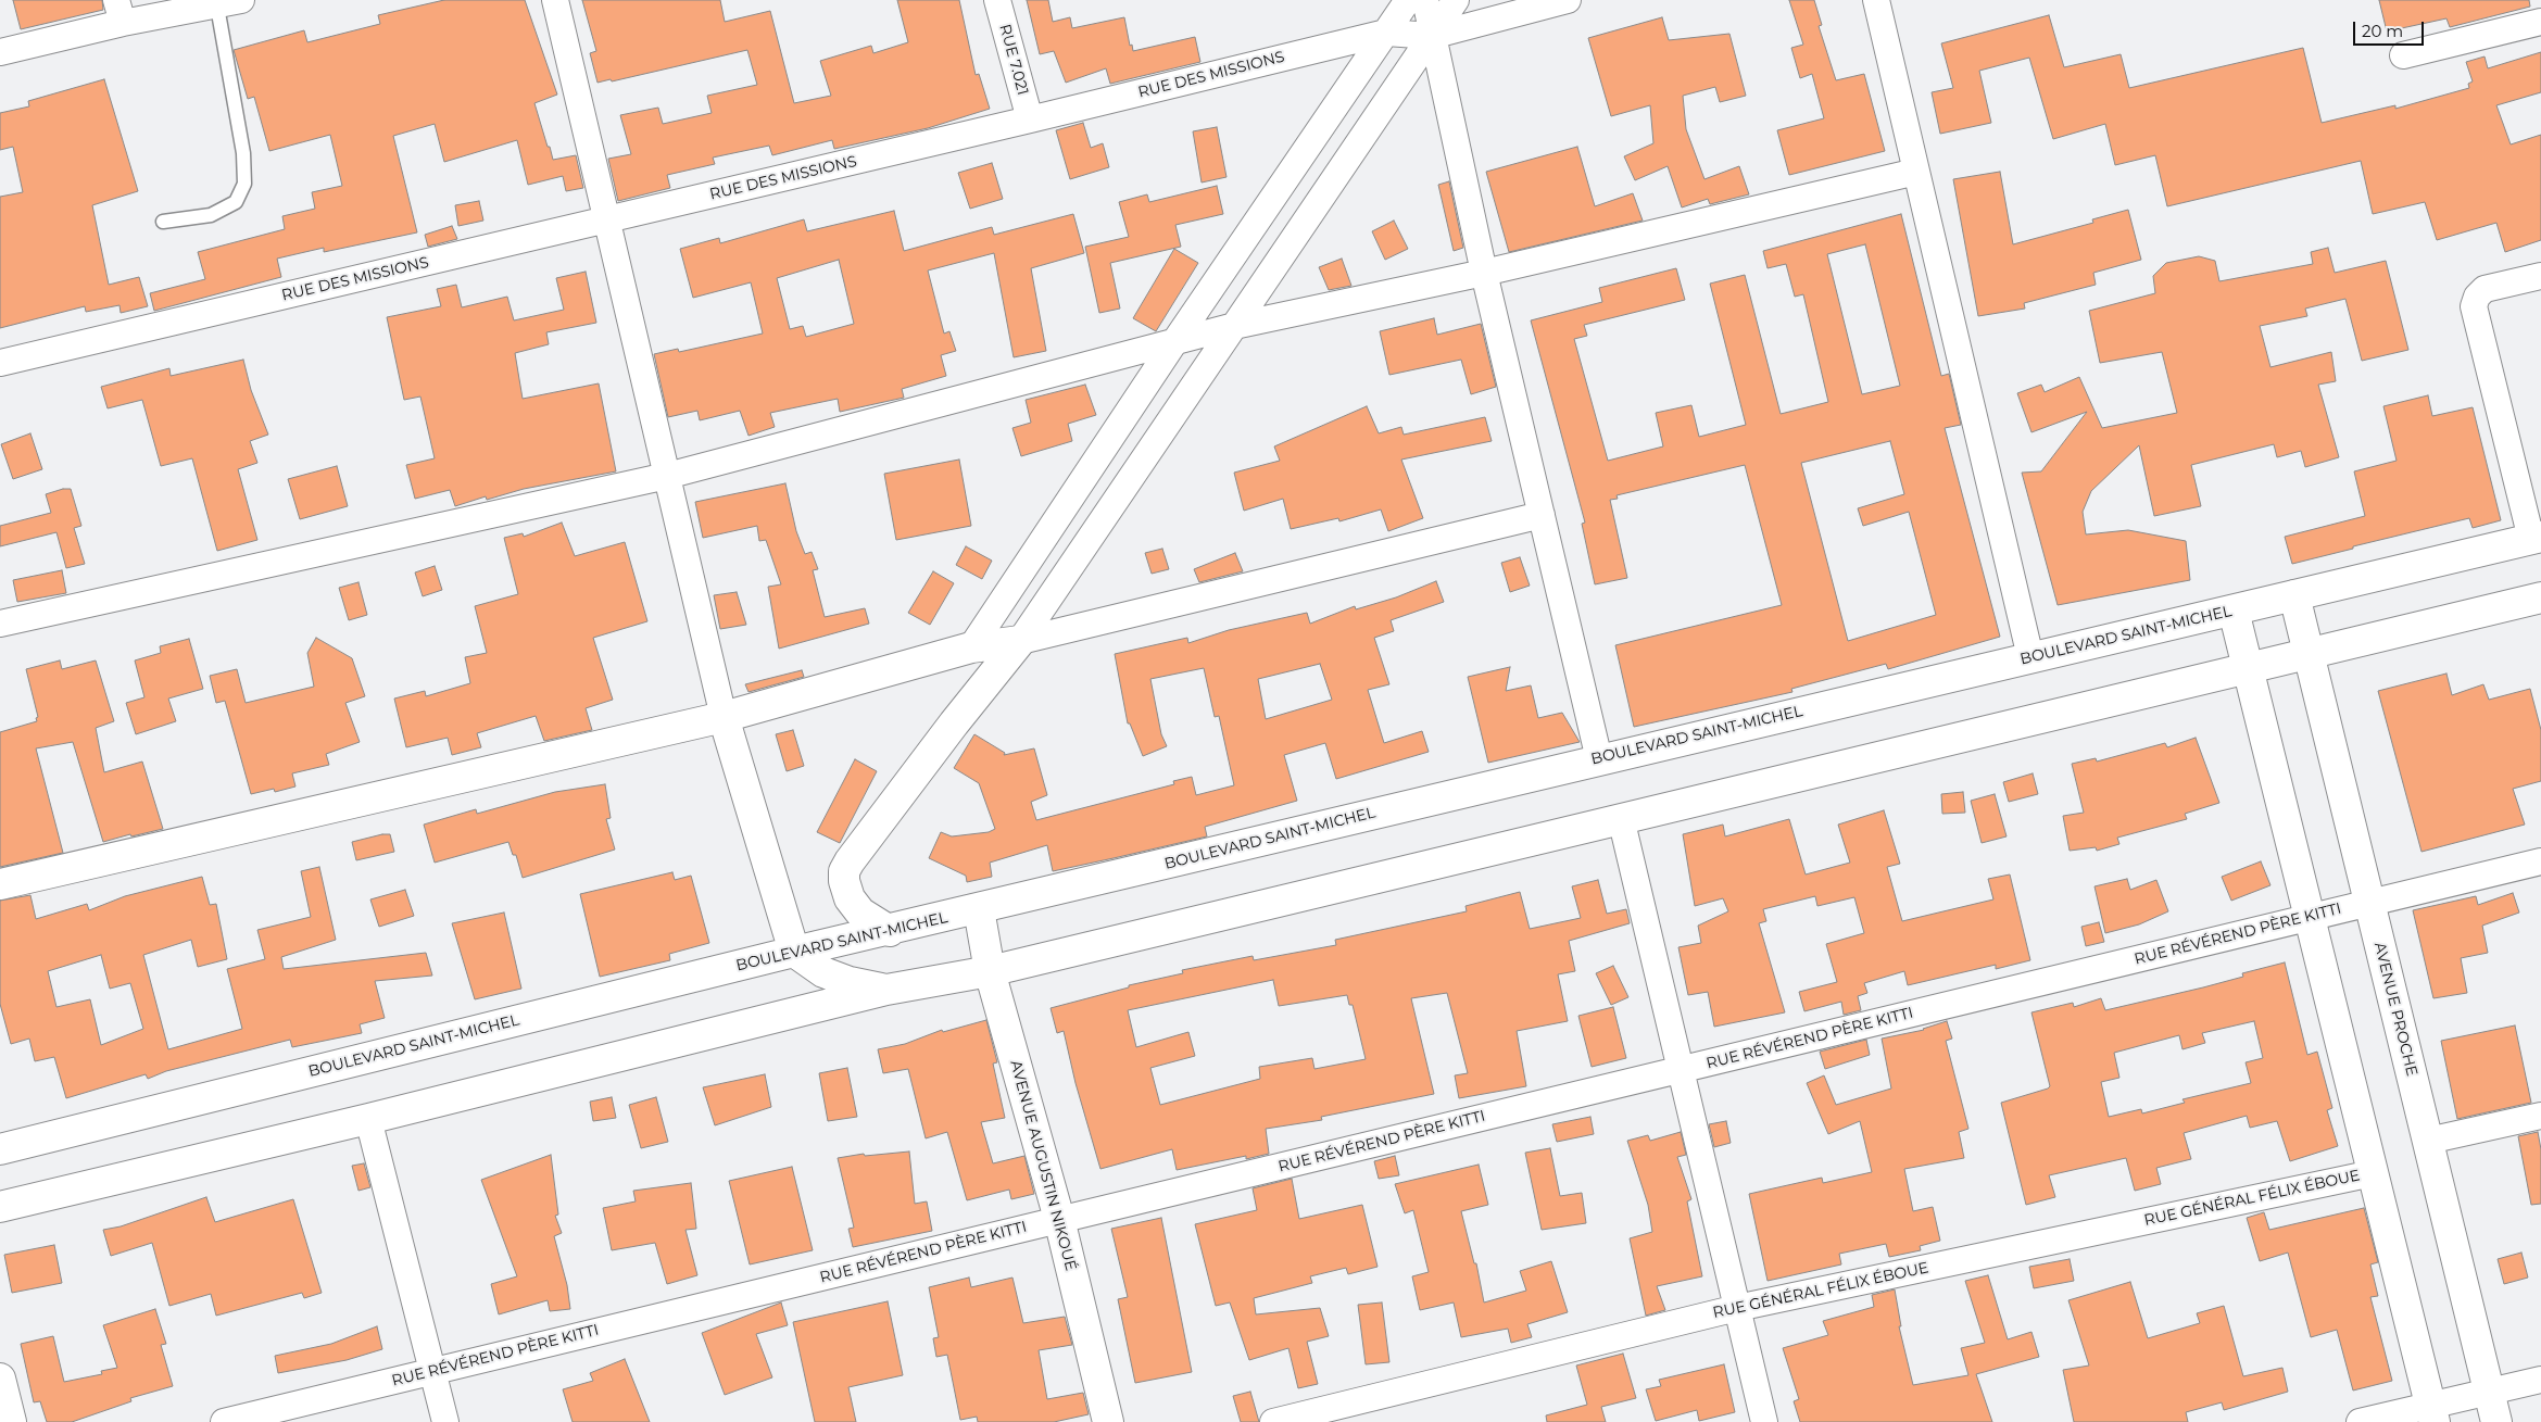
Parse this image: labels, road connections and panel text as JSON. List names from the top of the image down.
{
  "streets": {
    "main road": ["BOULEVARD SAINT-MICHEL", "AVENUE PROCHE", "AVENUE AUGUSTIN NIKOUÉ"],
    "street": [
      "RUE 7.021",
      "RUE DES MISSIONS",
      "RUE RÉVÉREND PÈRE KITTI",
      "RUE GÉNÉRAL FÉLIX ÉBOUE"
    ]
  },
  "crossings": [
    ["RUE 7.021", "RUE DES MISSIONS"],
    ["BOULEVARD SAINT-MICHEL", "AVENUE PROCHE"],
    ["BOULEVARD SAINT-MICHEL", "AVENUE AUGUSTIN NIKOUÉ"],
    ["RUE RÉVÉREND PÈRE KITTI", "AVENUE PROCHE"],
    ["RUE RÉVÉREND PÈRE KITTI", "AVENUE AUGUSTIN NIKOUÉ"]
  ],
  "scale_bar": "20 m"
}
